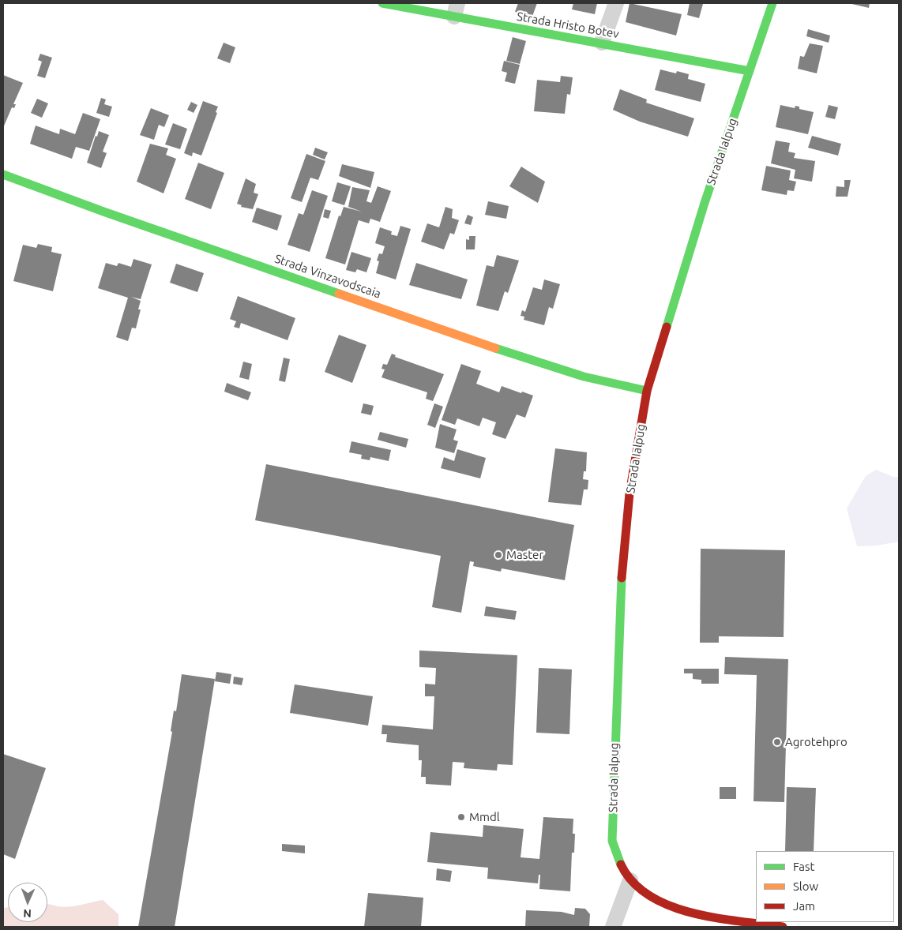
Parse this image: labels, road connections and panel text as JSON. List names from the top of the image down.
{
  "streets": {
    "street": ["Strada Hristo Botev", "Strada Ialpug", "Strada Vinzavodscaia"]
  },
  "crossings": [
    ["Strada Hristo Botev", "Strada Ialpug"],
    ["Strada Ialpug", "Strada Vinzavodscaia"]
  ],
  "places": ["Master", "Agrotehpro", "Mmdl"],
  "legend": ["Fast", "Slow", "Jam"],
  "north": "bottom"
}
